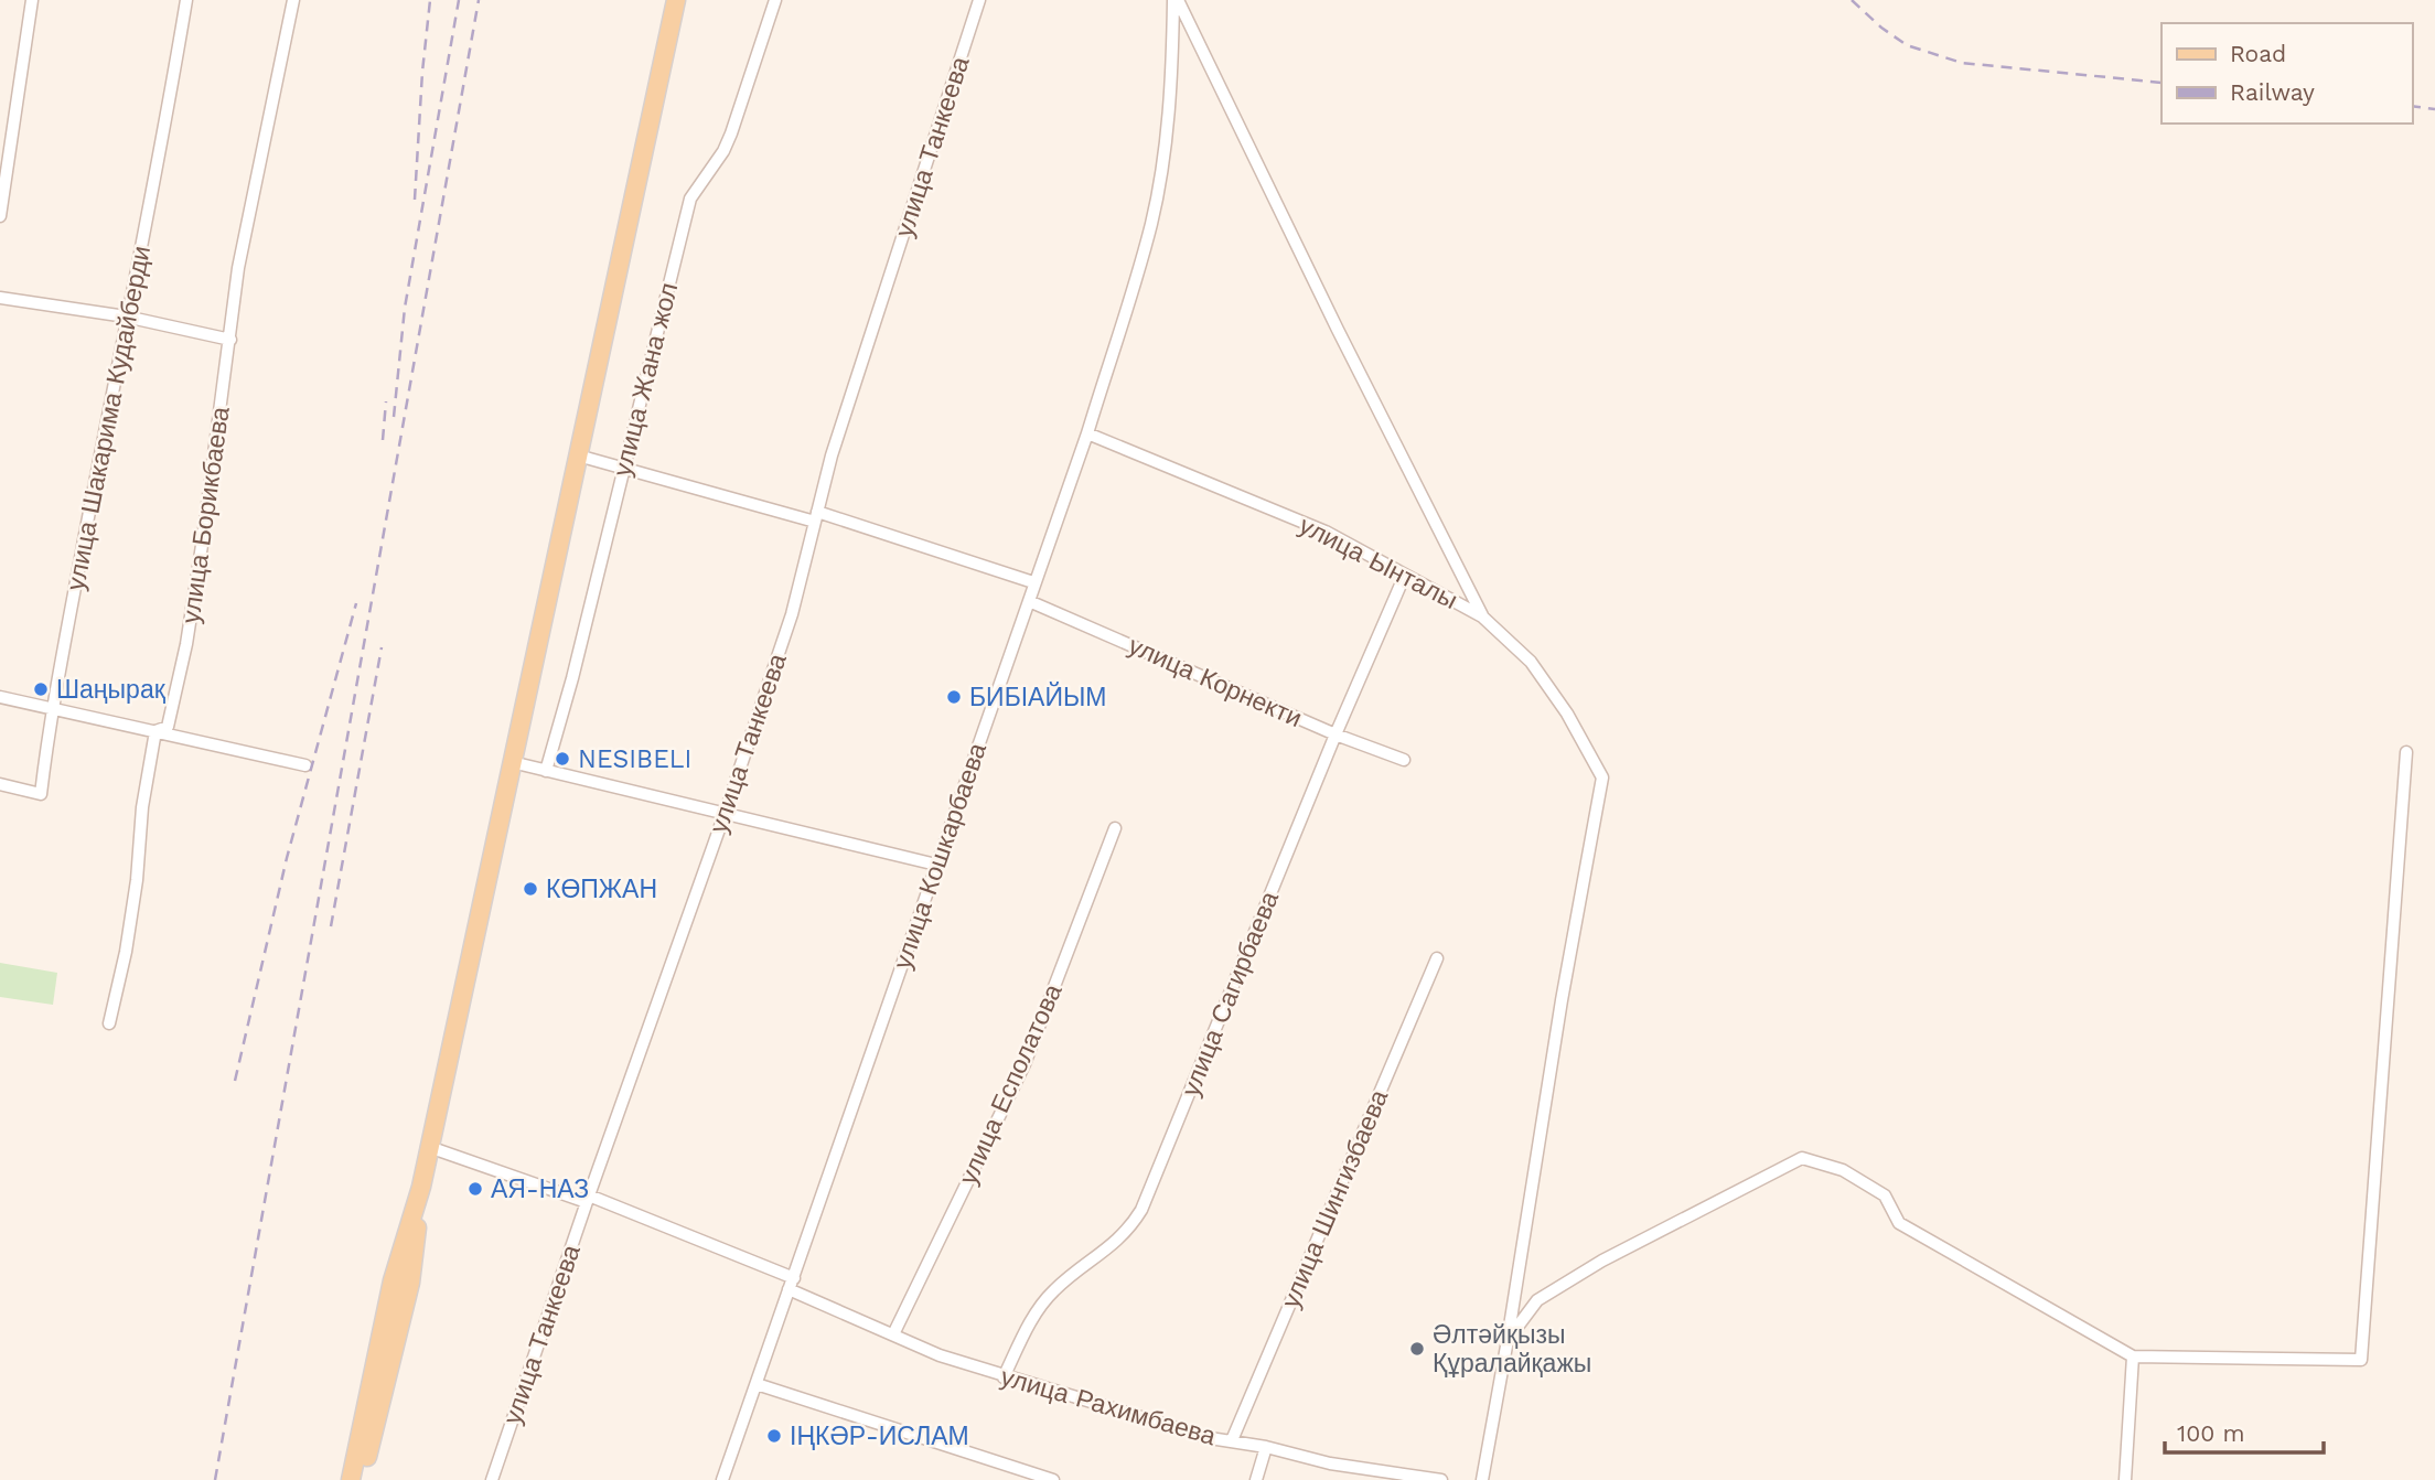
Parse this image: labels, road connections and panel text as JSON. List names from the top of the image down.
{
  "streets": {
    "street": [
      "улица Танкеева",
      "улица Жана жол",
      "улица Шакарима Кудайберди",
      "улица Борикбаева",
      "улица Ынталы",
      "улица Корнекти",
      "улица Кошкарбаева",
      "улица Сагирбаева",
      "улица Есполатова",
      "улица Шингизбаева",
      "улица Рахимбаева"
    ]
  },
  "crossings": [
    ["улица Танкеева", "улица Рахимбаева"],
    ["улица Ынталы", "улица Кошкарбаева"],
    ["улица Ынталы", "улица Сагирбаева"],
    ["улица Корнекти", "улица Кошкарбаева"],
    ["улица Корнекти", "улица Сагирбаева"],
    ["улица Кошкарбаева", "улица Рахимбаева"],
    ["улица Сагирбаева", "улица Рахимбаева"],
    ["улица Есполатова", "улица Рахимбаева"],
    ["улица Шингизбаева", "улица Рахимбаева"]
  ],
  "places": [
    "Шаңырақ",
    "БИБІАЙЫМ",
    "NESIBELI",
    "КӨПЖАН",
    "АЯ-НАЗ",
    "Әлтәйқызы Құралайқажы",
    "ІҢКӘР-ИСЛАМ"
  ],
  "legend": ["Road", "Railway"],
  "scale_bar": "100 m"
}
